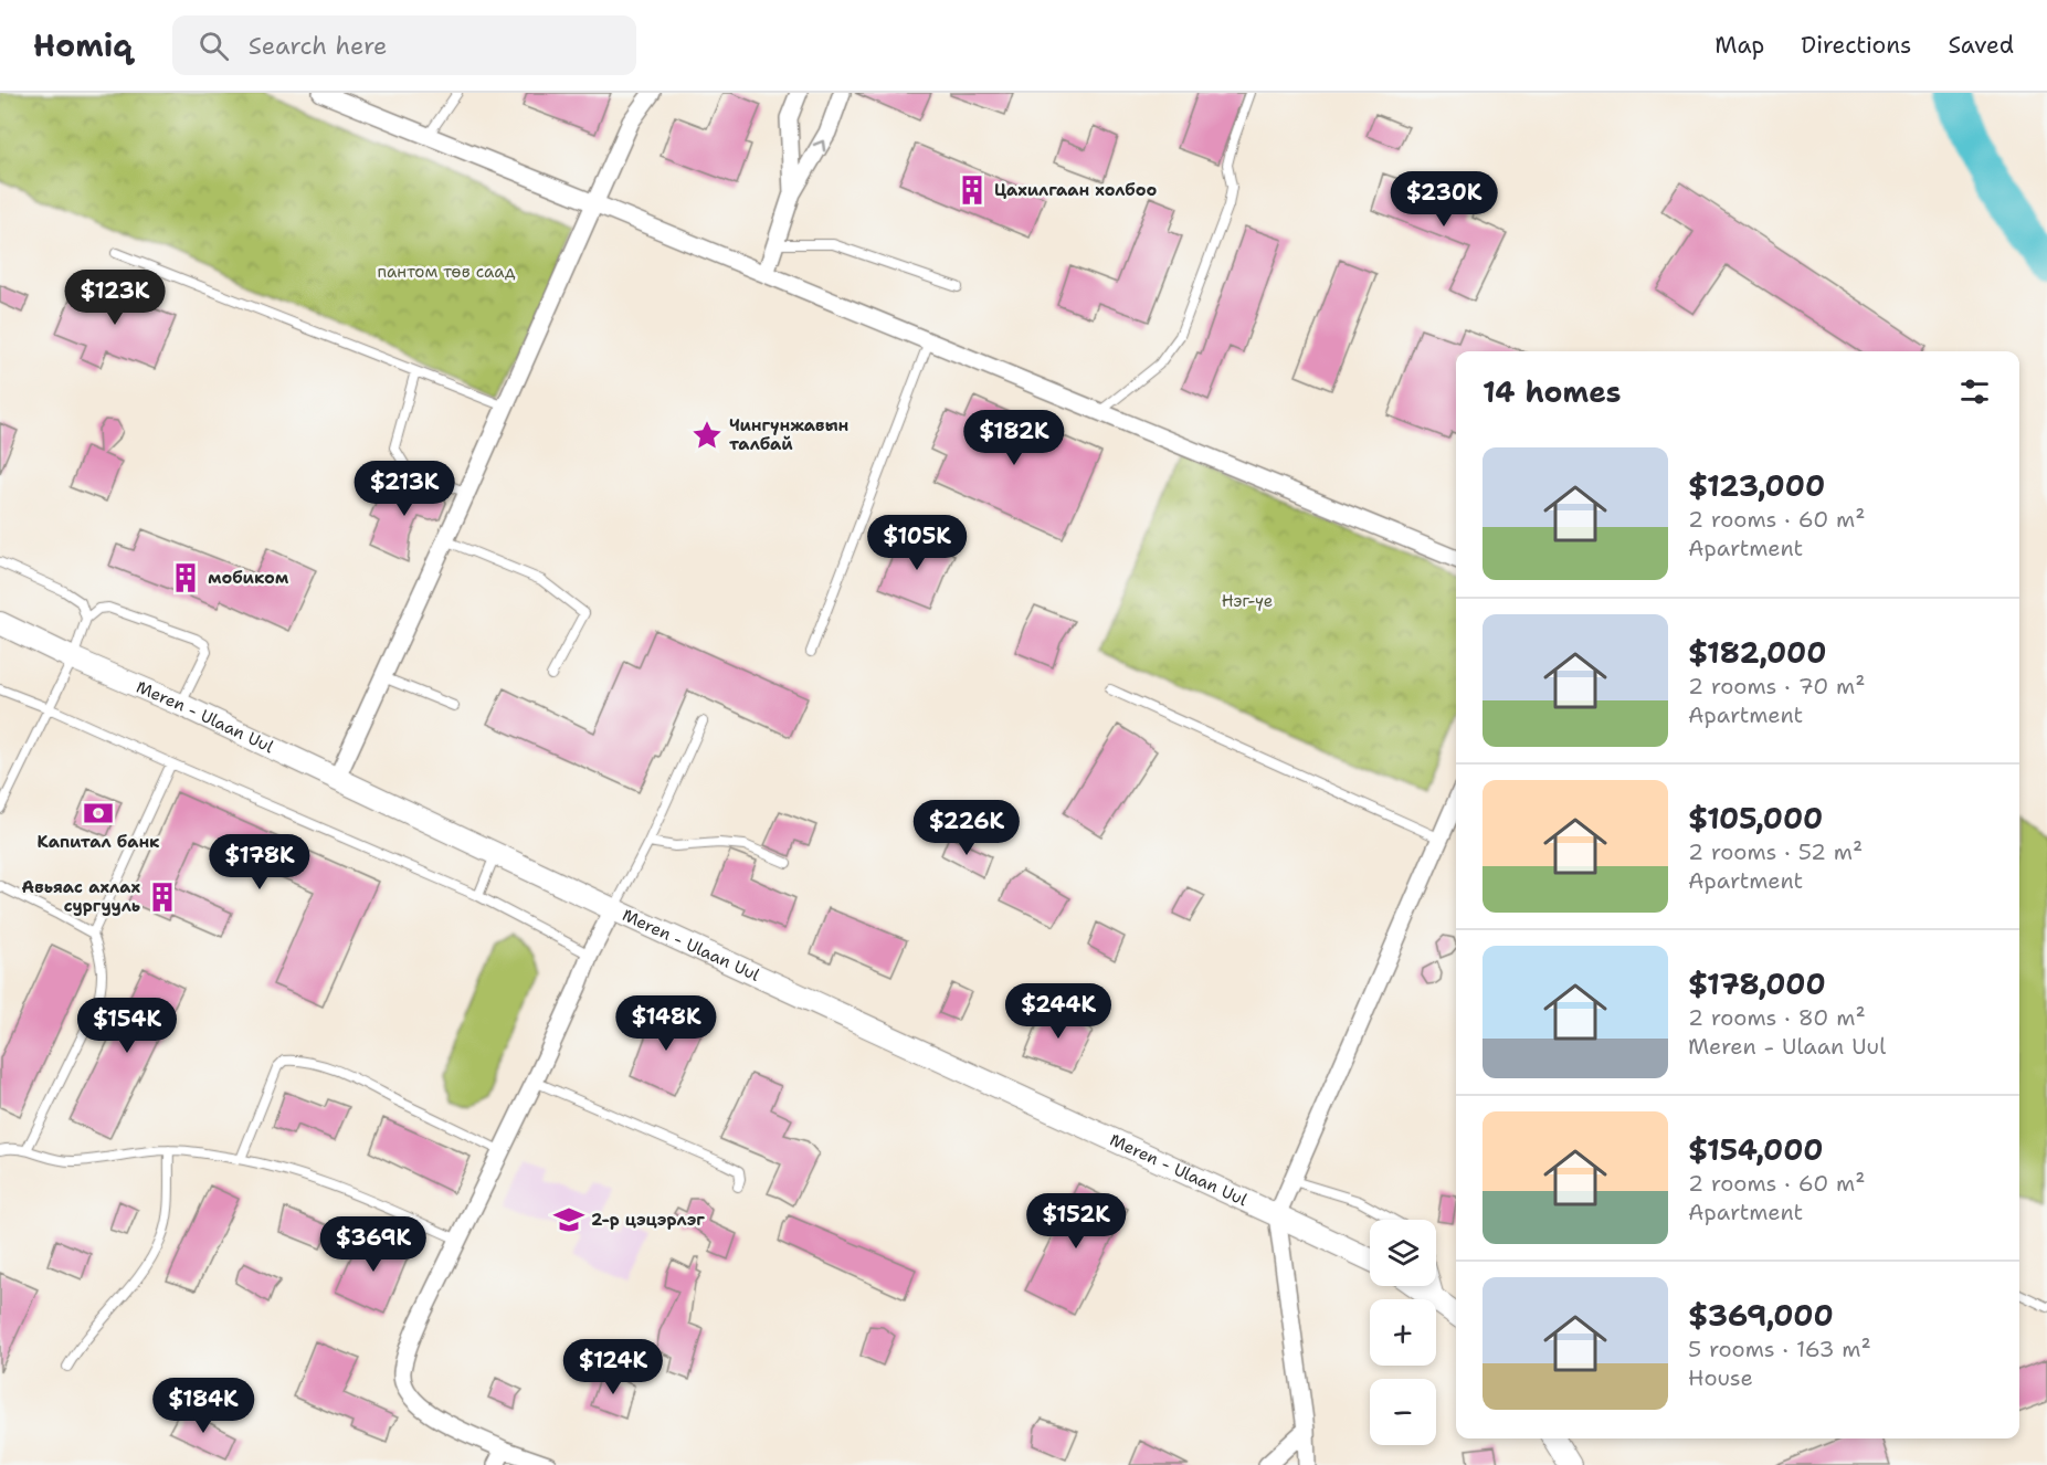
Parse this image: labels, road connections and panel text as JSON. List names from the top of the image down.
{
  "streets": {
    "street": ["Meren - Ulaan Uul"]
  },
  "parks": ["пантом төв саад", "Нэг-үе"],
  "places": {
    "building": ["Цахилгаан холбоо", "мобиком", "Авьяас ахлах сургууль"],
    "place": ["Чингүнжавын талбай"],
    "bank": ["Капитал банк"],
    "school or university": ["2-р цэцэрлэг"]
  },
  "page": {
    "header": "Homiq",
    "search": "Search here",
    "nav": ["Map", "Directions", "Saved"],
    "price": [
      "$230K",
      "$123K",
      "$182K",
      "$213K",
      "$105K",
      "$226K",
      "$178K",
      "$244K",
      "$148K",
      "$154K",
      "$152K",
      "$369K",
      "$124K",
      "$184K"
    ],
    "heading": "14 homes",
    "list": [
      {
        "name": "$123,000",
        "note": "2 rooms · 60 m² · Apartment"
      },
      {
        "name": "$182,000",
        "note": "2 rooms · 70 m² · Apartment"
      },
      {
        "name": "$105,000",
        "note": "2 rooms · 52 m² · Apartment"
      },
      {
        "name": "$178,000",
        "note": "2 rooms · 80 m² · Meren - Ulaan Uul"
      },
      {
        "name": "$154,000",
        "note": "2 rooms · 60 m² · Apartment"
      },
      {
        "name": "$369,000",
        "note": "5 rooms · 163 m² · House"
      }
    ],
    "map_buttons": ["+", "−"]
  }
}
